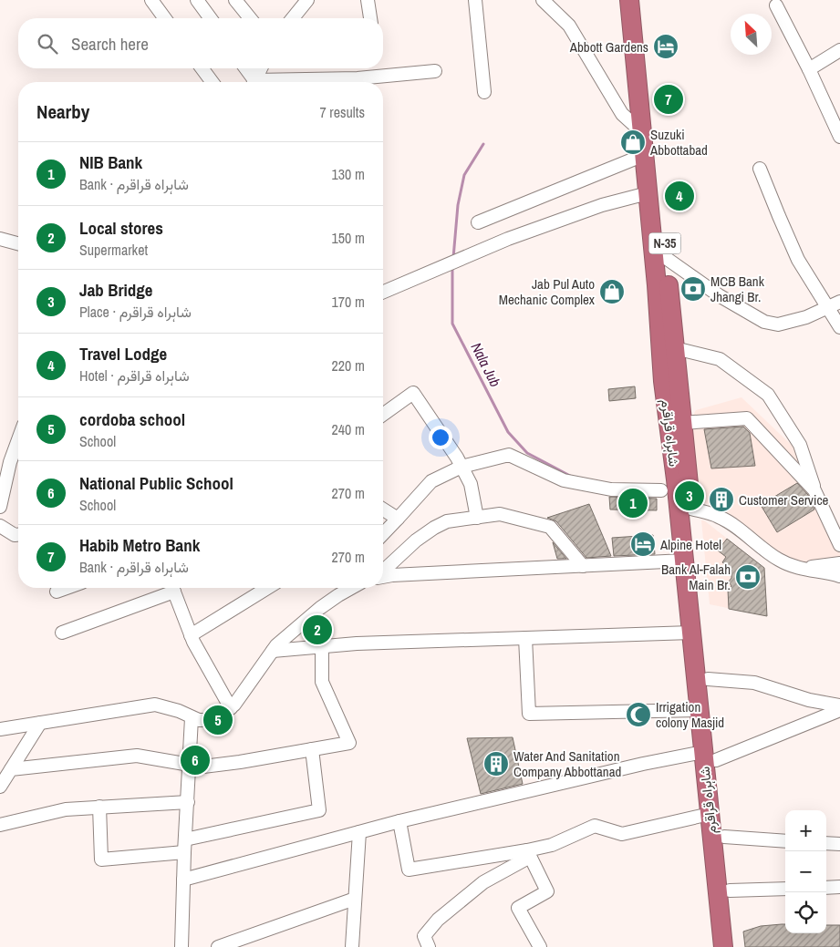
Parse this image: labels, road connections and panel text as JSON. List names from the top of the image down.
{
  "streets": {
    "highway": ["N-35", "شاہراہ قراقرم"]
  },
  "water": ["Nala Jub"],
  "places": {
    "hotel": ["Abbott Gardens", "Alpine Hotel"],
    "shop": ["Suzuki Abbottabad", "Jab Pul Auto Mechanic Complex"],
    "bank": ["MCB Bank Jhangi Br.", "Bank Al-Falah Main Br."],
    "building": ["Customer Service", "Water And Sanitation Company Abbottanad"],
    "mosque": ["Irrigation colony Masjid"]
  },
  "north": "top left",
  "page": {
    "search": "Search here",
    "heading": ["Nearby", "7 results"],
    "pins": [
      "7",
      "4",
      "3",
      "1",
      "2",
      "5",
      "6"
    ],
    "list": [
      {
        "mark": "1",
        "name": "NIB Bank",
        "note": "Bank · شاہراہ قراقرم",
        "value": "130 m"
      },
      {
        "mark": "2",
        "name": "Local stores",
        "note": "Supermarket",
        "value": "150 m"
      },
      {
        "mark": "3",
        "name": "Jab Bridge",
        "note": "Place · شاہراہ قراقرم",
        "value": "170 m"
      },
      {
        "mark": "4",
        "name": "Travel Lodge",
        "note": "Hotel · شاہراہ قراقرم",
        "value": "220 m"
      },
      {
        "mark": "5",
        "name": "cordoba school",
        "note": "School",
        "value": "240 m"
      },
      {
        "mark": "6",
        "name": "National Public School",
        "note": "School",
        "value": "270 m"
      },
      {
        "mark": "7",
        "name": "Habib Metro Bank",
        "note": "Bank · شاہراہ قراقرم",
        "value": "270 m"
      }
    ],
    "map_buttons": ["+", "−"]
  }
}
